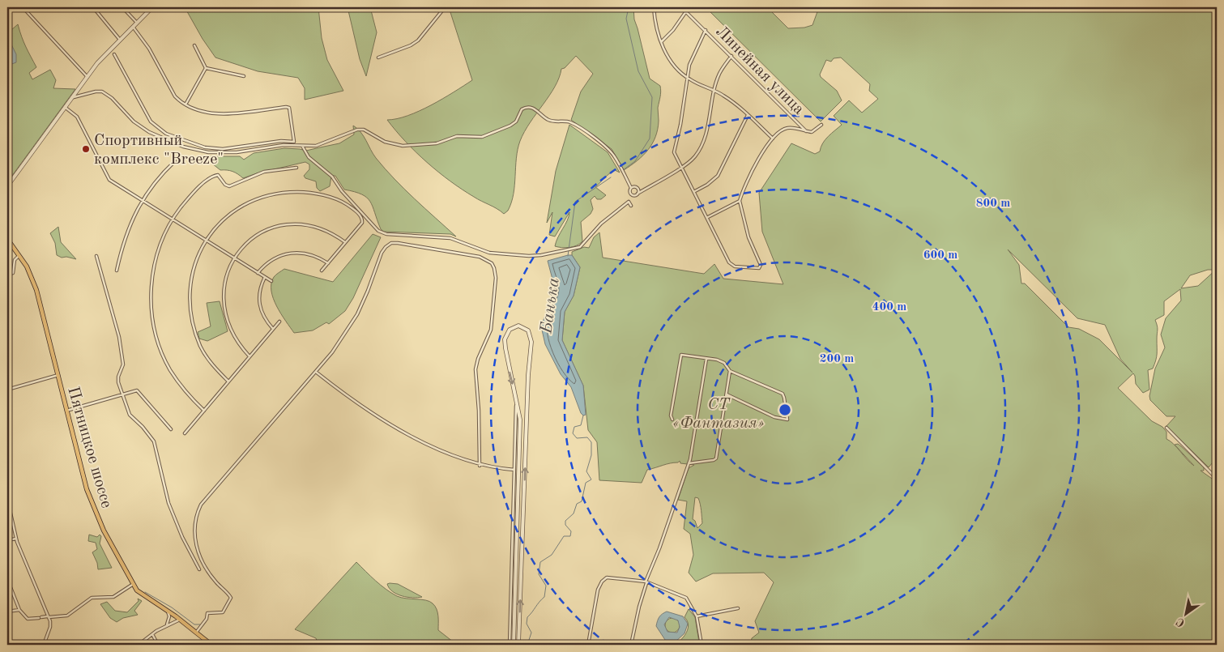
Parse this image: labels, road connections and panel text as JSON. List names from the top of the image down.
{
  "streets": {
    "main road": ["Пятницкое шоссе"],
    "street": ["Линейная улица"]
  },
  "water": ["Банька"],
  "parks": ["СТ «Фантазия»"],
  "places": ["Спортивный комплекс \"Breeze\""],
  "north": "bottom left",
  "rings": [
    "800 m",
    "600 m",
    "400 m",
    "200 m"
  ]
}
